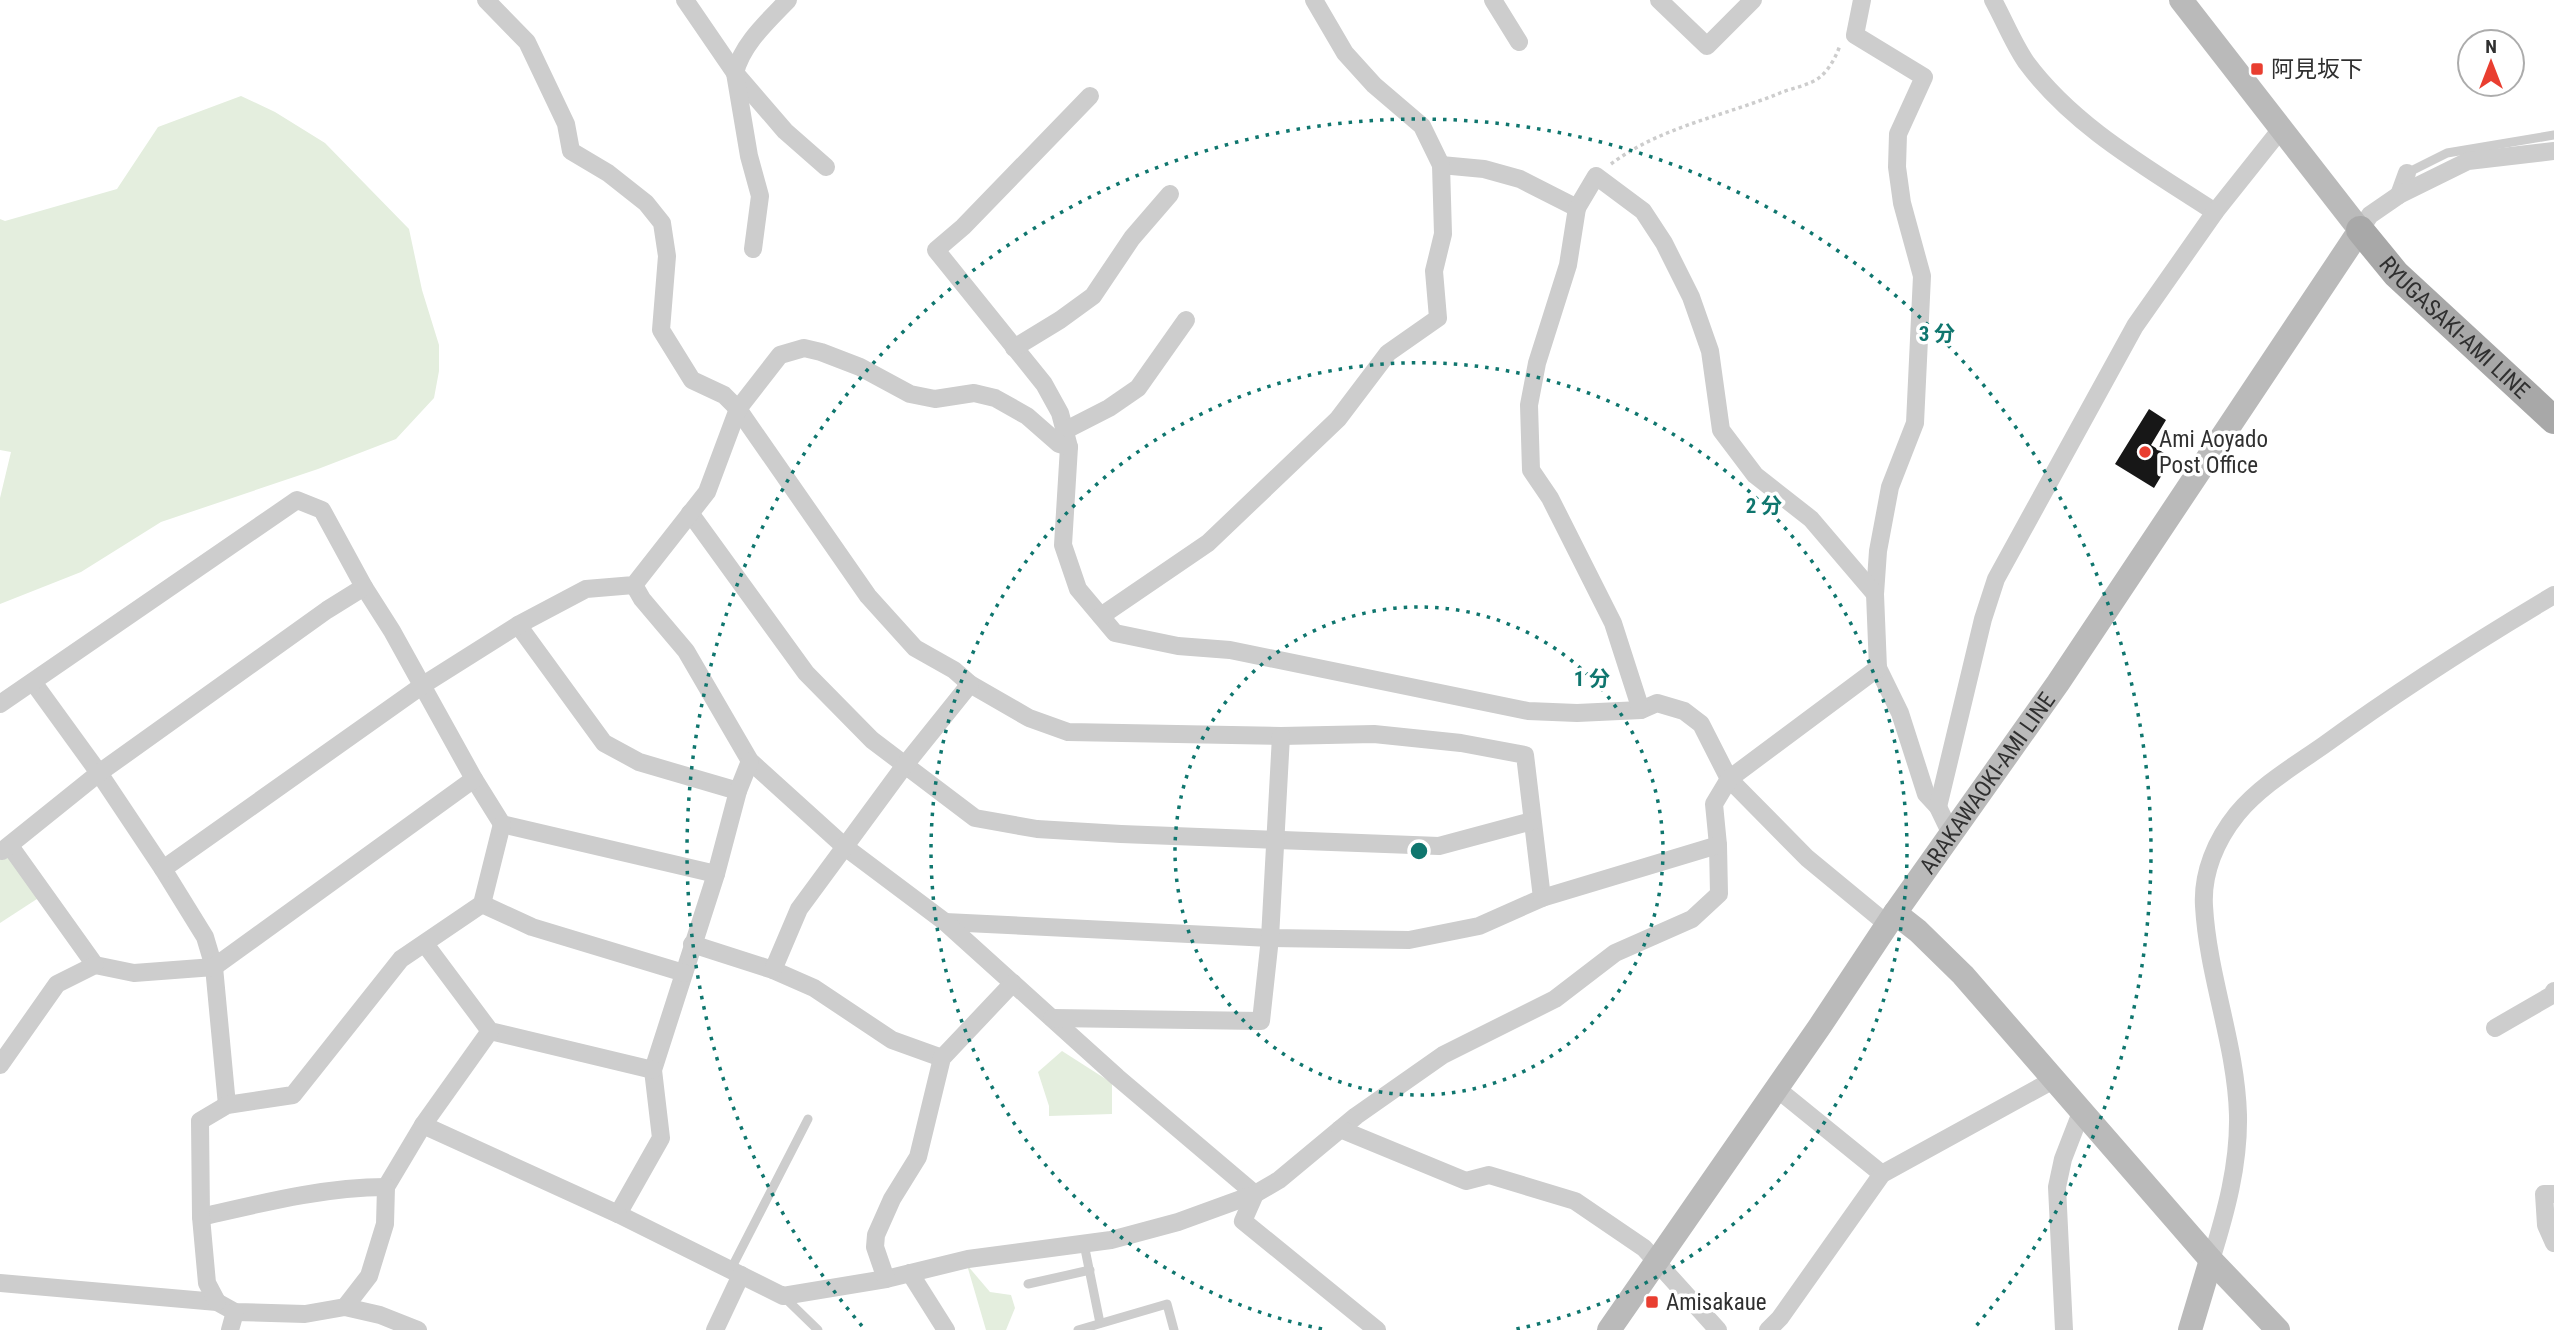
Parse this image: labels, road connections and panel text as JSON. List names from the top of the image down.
{
  "streets": {
    "main road": ["RYUGASAKI-AMI LINE", "ARAKAWAOKI-AMI LINE"]
  },
  "crossings": [
    ["RYUGASAKI-AMI LINE", "ARAKAWAOKI-AMI LINE"]
  ],
  "places": {
    "transit": ["阿見坂下", "Amisakaue"],
    "other": ["Ami Aoyado Post Office"]
  },
  "north": "top",
  "rings": ["3 分", "2 分", "1 分"]
}
